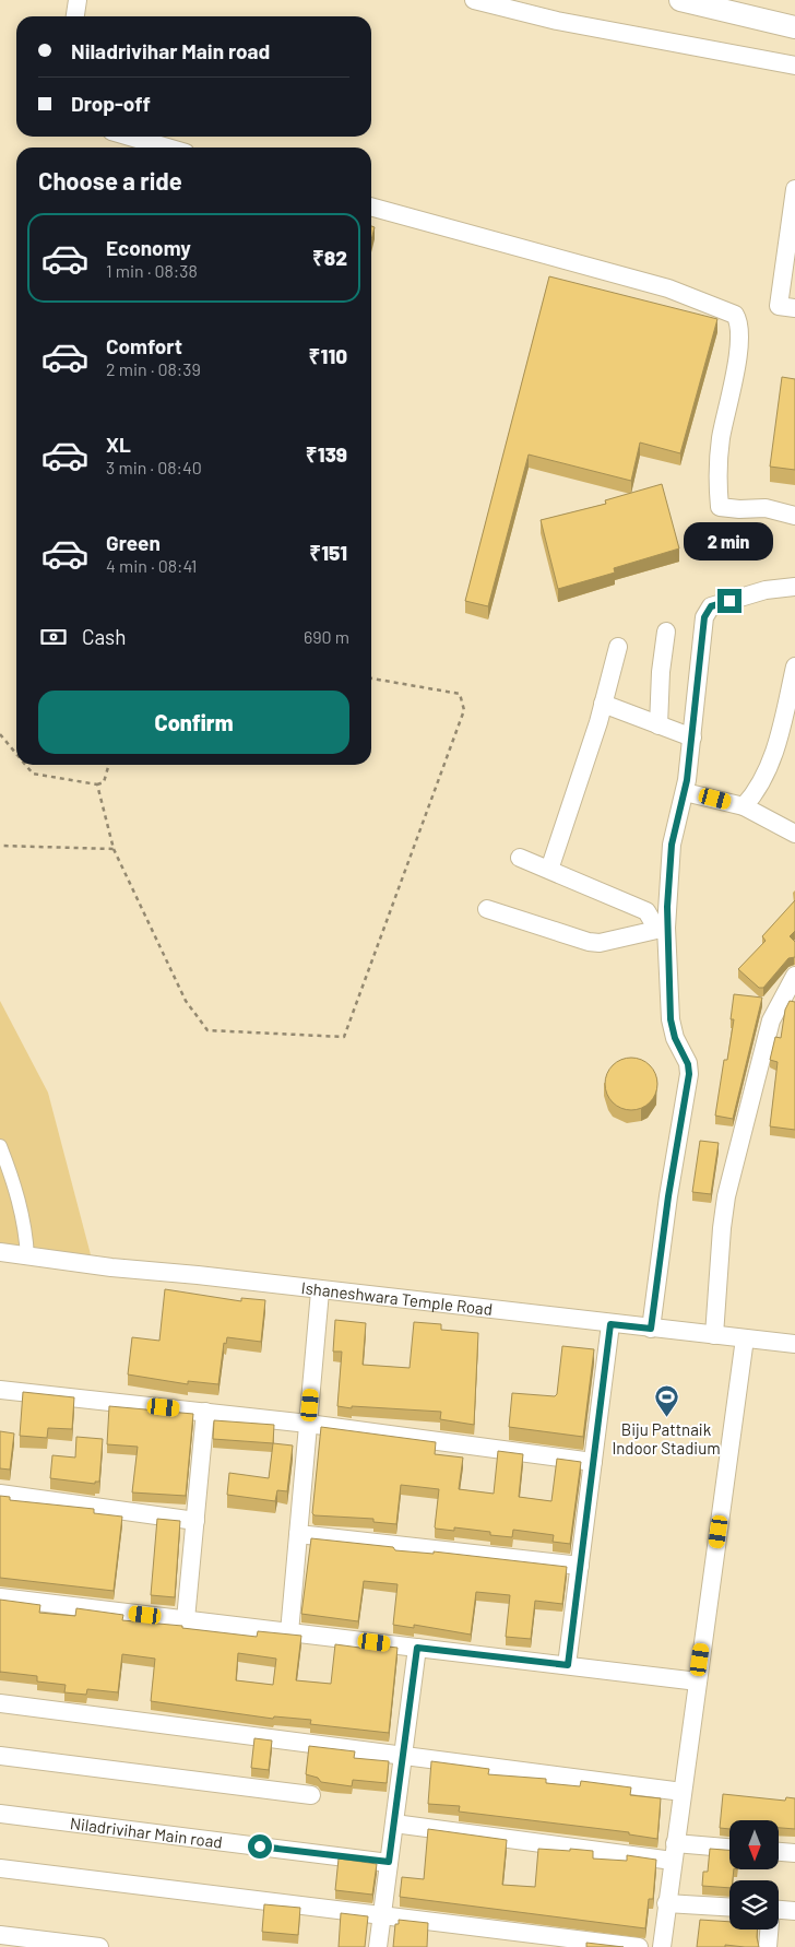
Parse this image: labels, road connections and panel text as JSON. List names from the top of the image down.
{
  "streets": {
    "street": ["Ishaneshwara Temple Road", "Niladrivihar Main road"]
  },
  "places": {
    "sports": ["Biju Pattnaik Indoor Stadium"]
  },
  "north": "bottom",
  "page": {
    "banner": ["Niladrivihar Main road", "Drop-off"],
    "heading": "Choose a ride",
    "list": [
      {
        "name": "Economy",
        "note": "1 min · 08:38",
        "value": "₹82"
      },
      {
        "name": "Comfort",
        "note": "2 min · 08:39",
        "value": "₹110"
      },
      {
        "name": "XL",
        "note": "3 min · 08:40",
        "value": "₹139"
      },
      {
        "name": "Green",
        "note": "4 min · 08:41",
        "value": "₹151"
      }
    ],
    "bubble": "2 min",
    "pay": ["Cash", "690 m"],
    "buttons": "Confirm"
  }
}
